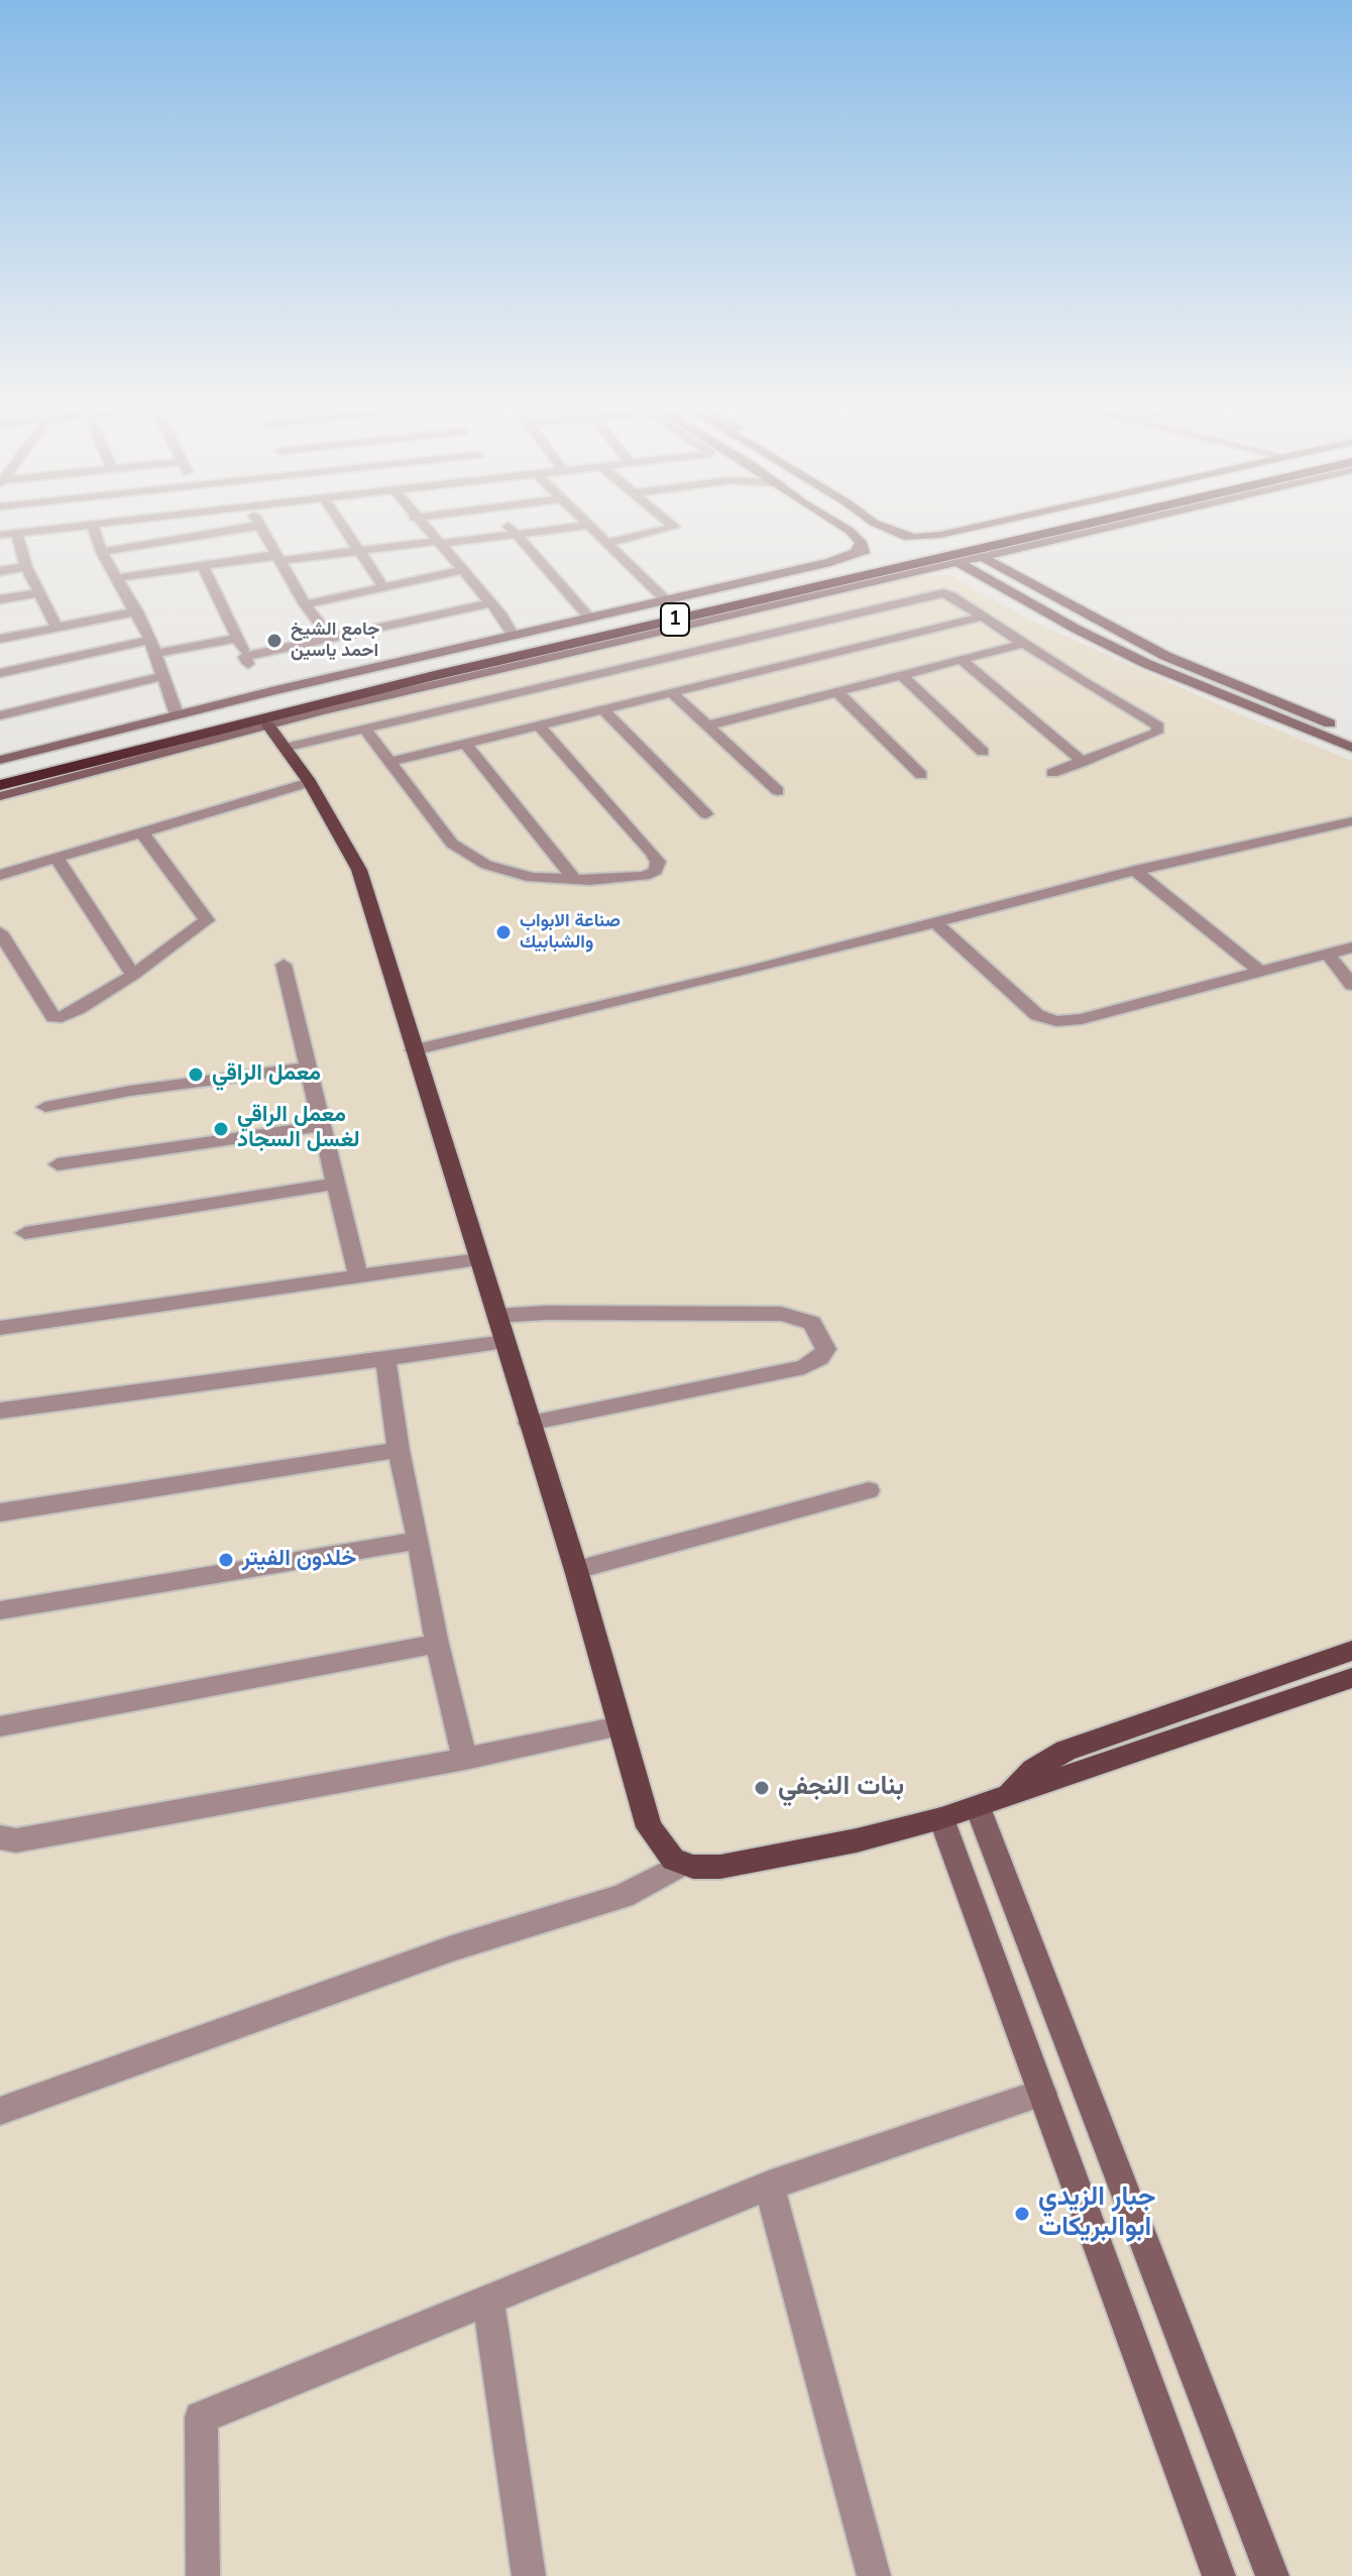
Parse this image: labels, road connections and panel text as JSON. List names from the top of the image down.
{
  "streets": {
    "highway": ["1"]
  },
  "places": [
    "جامع الشيخ احمد ياسين",
    "صناعة الابواب والشبابيك",
    "معمل الراقي",
    "معمل الراقي لغسل السجاد",
    "خلدون الفيتر",
    "بنات النجفي",
    "جبار الزيدي ابوالبريكات"
  ]
}
